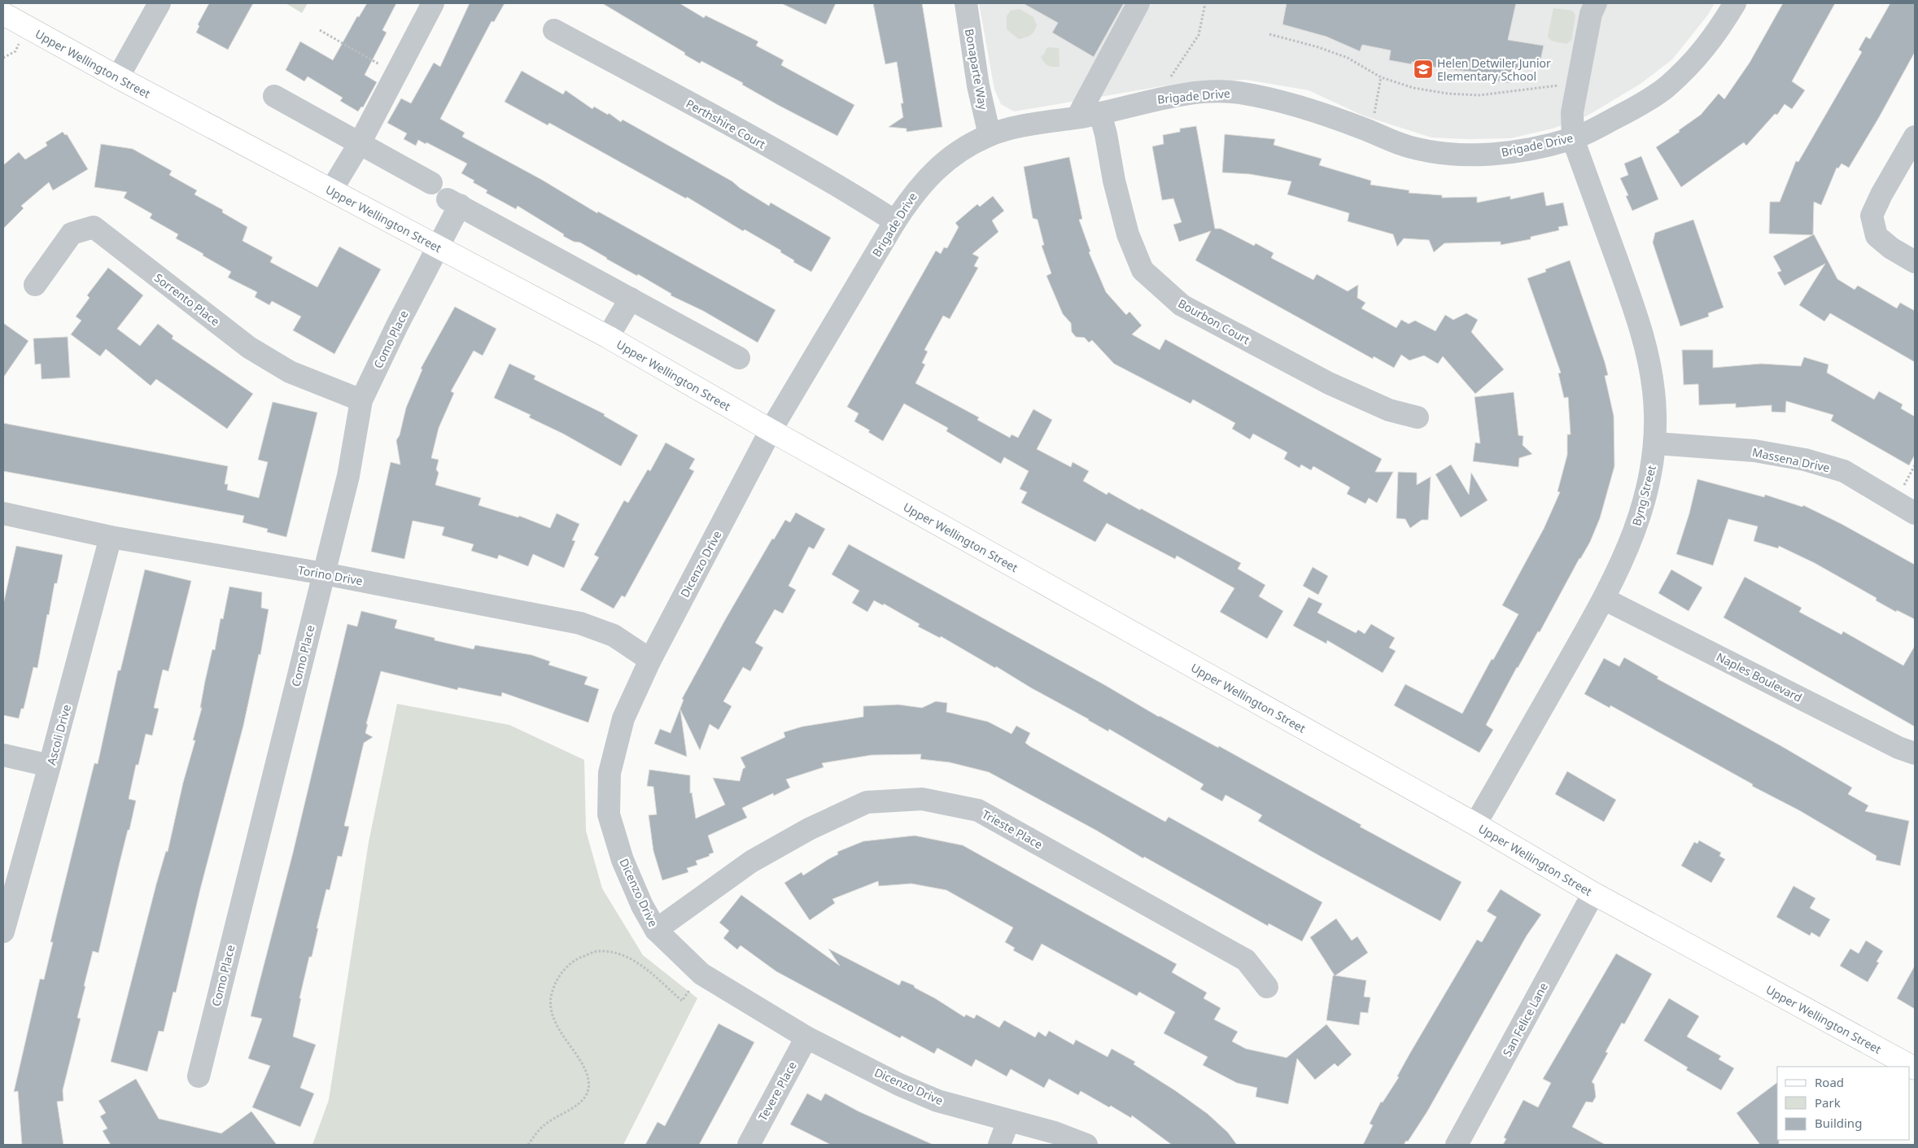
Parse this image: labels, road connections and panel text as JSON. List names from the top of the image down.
{
  "streets": {
    "main road": ["Upper Wellington Street"],
    "street": [
      "Bonaparte Way",
      "Brigade Drive",
      "Perthshire Court",
      "Sorrento Place",
      "Bourbon Court",
      "Como Place",
      "Massena Drive",
      "Byng Street",
      "Dicenzo Drive",
      "Torino Drive",
      "Naples Boulevard",
      "Ascoli Drive",
      "Trieste Place",
      "San Felice Lane",
      "Tevere Place"
    ]
  },
  "crossings": [
    ["Upper Wellington Street", "Brigade Drive"],
    ["Upper Wellington Street", "Como Place"],
    ["Upper Wellington Street", "Byng Street"],
    ["Upper Wellington Street", "Dicenzo Drive"],
    ["Upper Wellington Street", "San Felice Lane"],
    ["Bonaparte Way", "Brigade Drive"],
    ["Brigade Drive", "Perthshire Court"],
    ["Brigade Drive", "Bourbon Court"],
    ["Brigade Drive", "Byng Street"],
    ["Brigade Drive", "Dicenzo Drive"],
    ["Sorrento Place", "Como Place"],
    ["Como Place", "Torino Drive"],
    ["Massena Drive", "Byng Street"],
    ["Byng Street", "Naples Boulevard"],
    ["Dicenzo Drive", "Torino Drive"],
    ["Dicenzo Drive", "Trieste Place"],
    ["Dicenzo Drive", "Tevere Place"],
    ["Torino Drive", "Ascoli Drive"]
  ],
  "places": {
    "school or university": ["Helen Detwiler Junior Elementary School"]
  },
  "legend": ["Road", "Park", "Building"]
}
